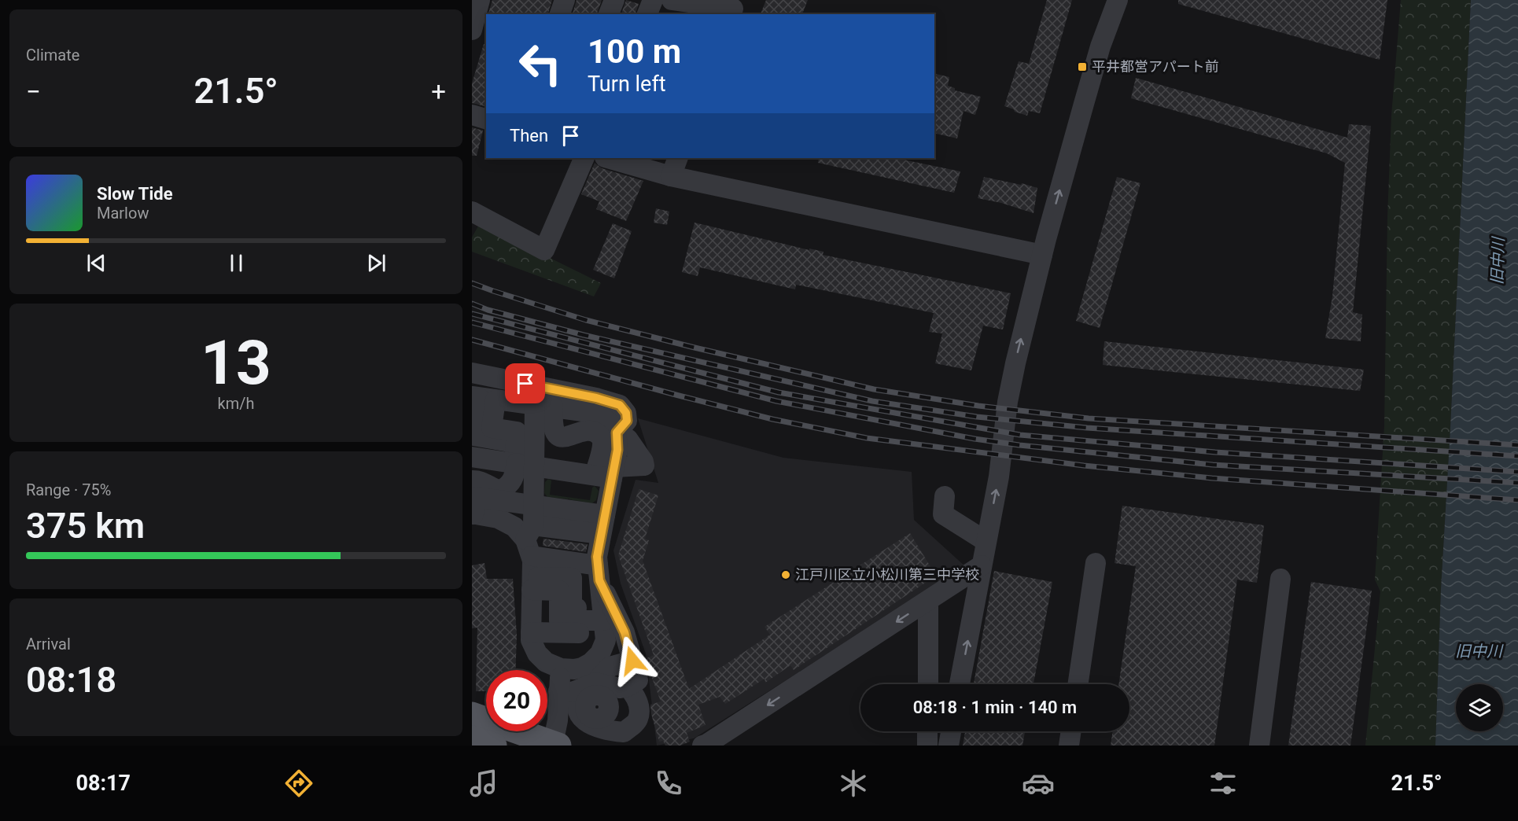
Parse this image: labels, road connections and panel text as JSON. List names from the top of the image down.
{
  "water": ["旧中川"],
  "places": {
    "transit": ["平井都営アパート前"],
    "other": ["江戸川区立小松川第三中学校"]
  },
  "page": {
    "tile": [
      "Climate",
      ["13", "km/h"],
      ["Range · 75%", "375 km"],
      ["Arrival", "08:18"]
    ],
    "turn": ["100 m", "Turn left"],
    "heat": ["−", "21.5°", "+"],
    "then": "Then",
    "song": ["Slow Tide", "Marlow"],
    "limit": "20",
    "trip": "08:18 · 1 min · 140 m",
    "tabs": ["08:17", "21.5°"]
  }
}
